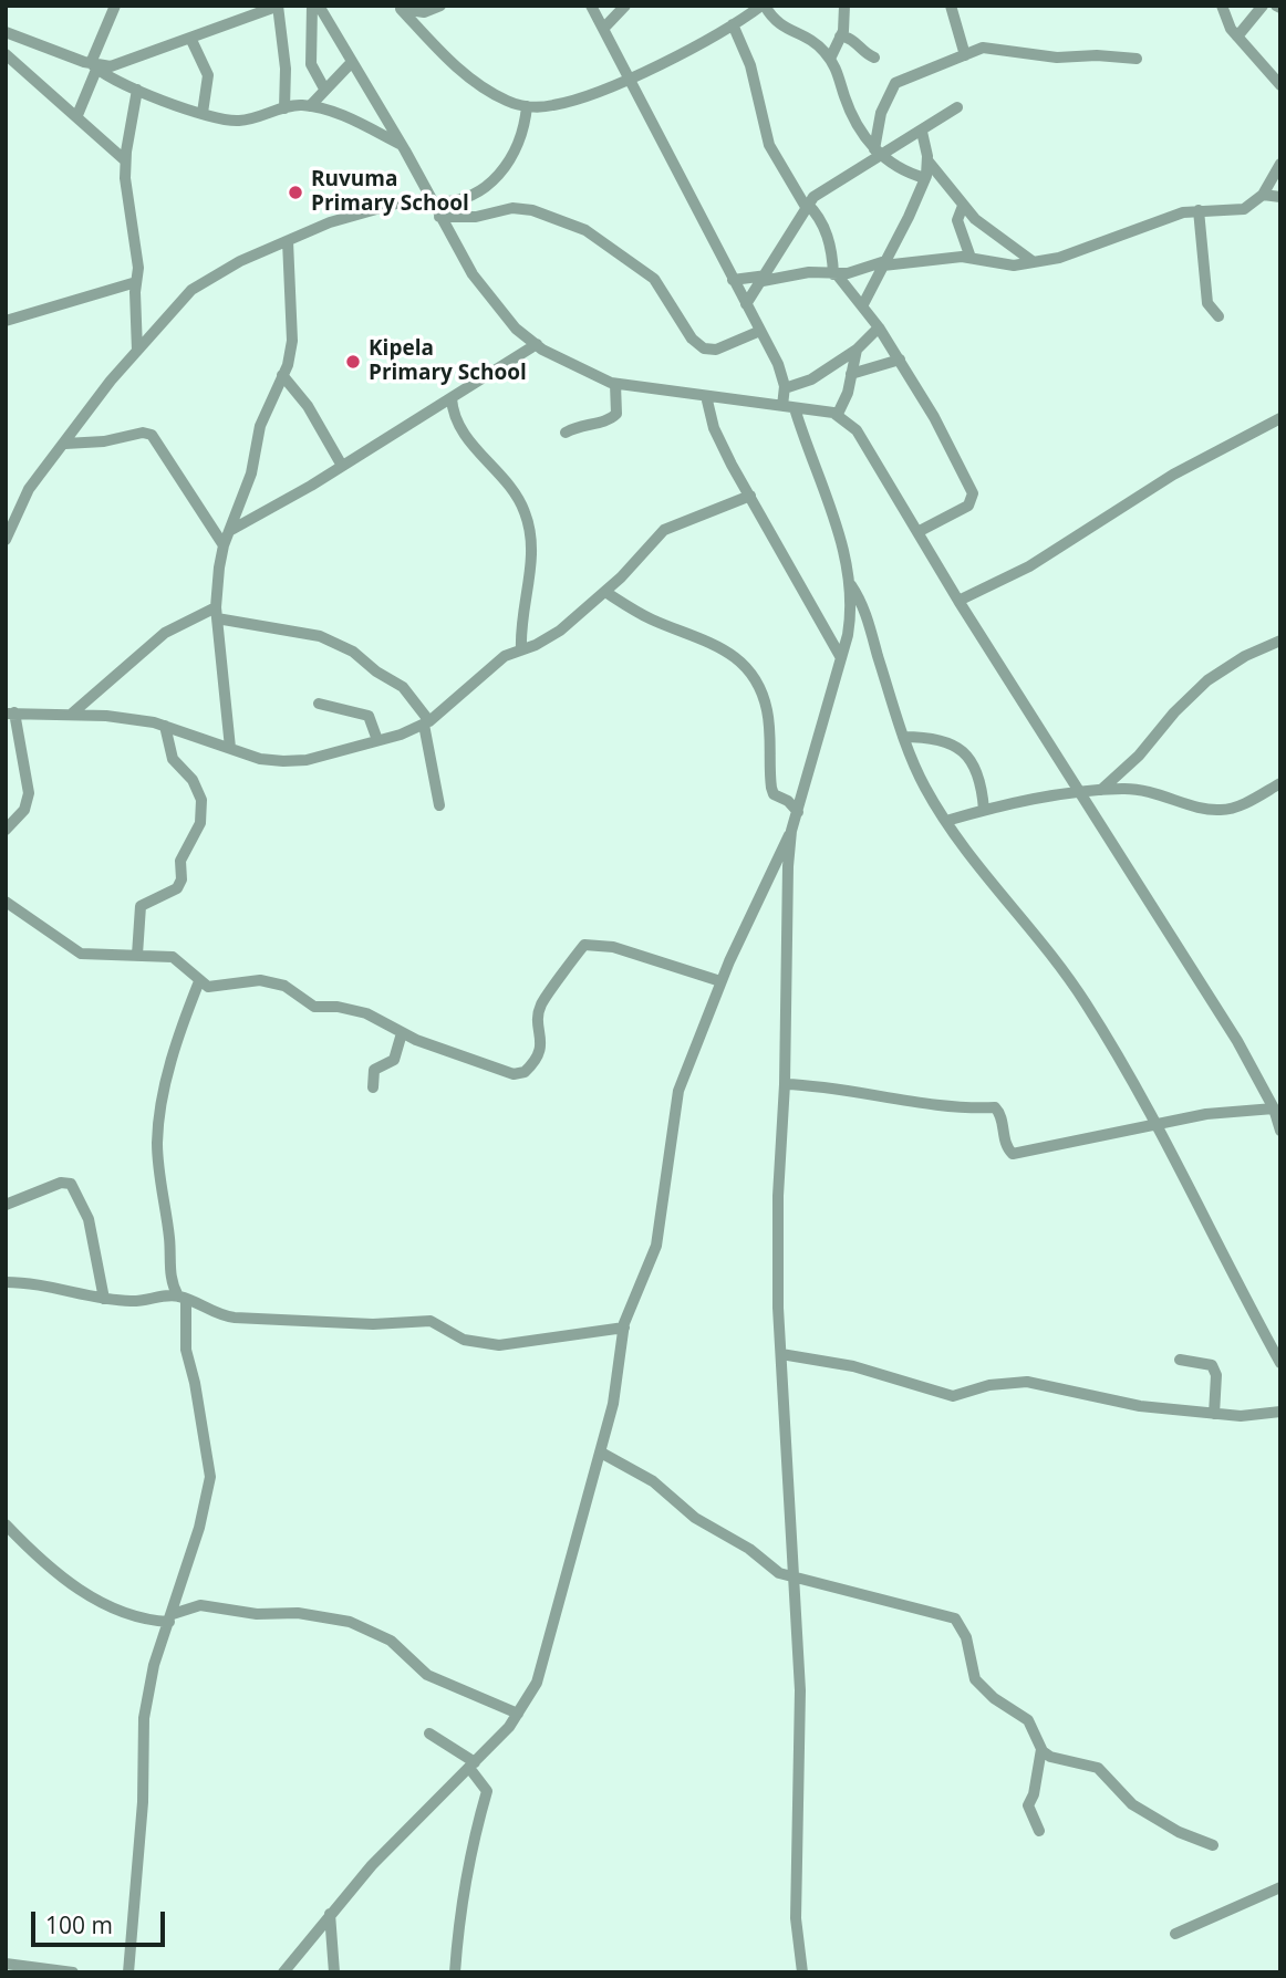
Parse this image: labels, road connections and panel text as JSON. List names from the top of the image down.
{
  "places": ["Ruvuma Primary School", "Kipela Primary School"],
  "scale_bar": "100 m"
}
